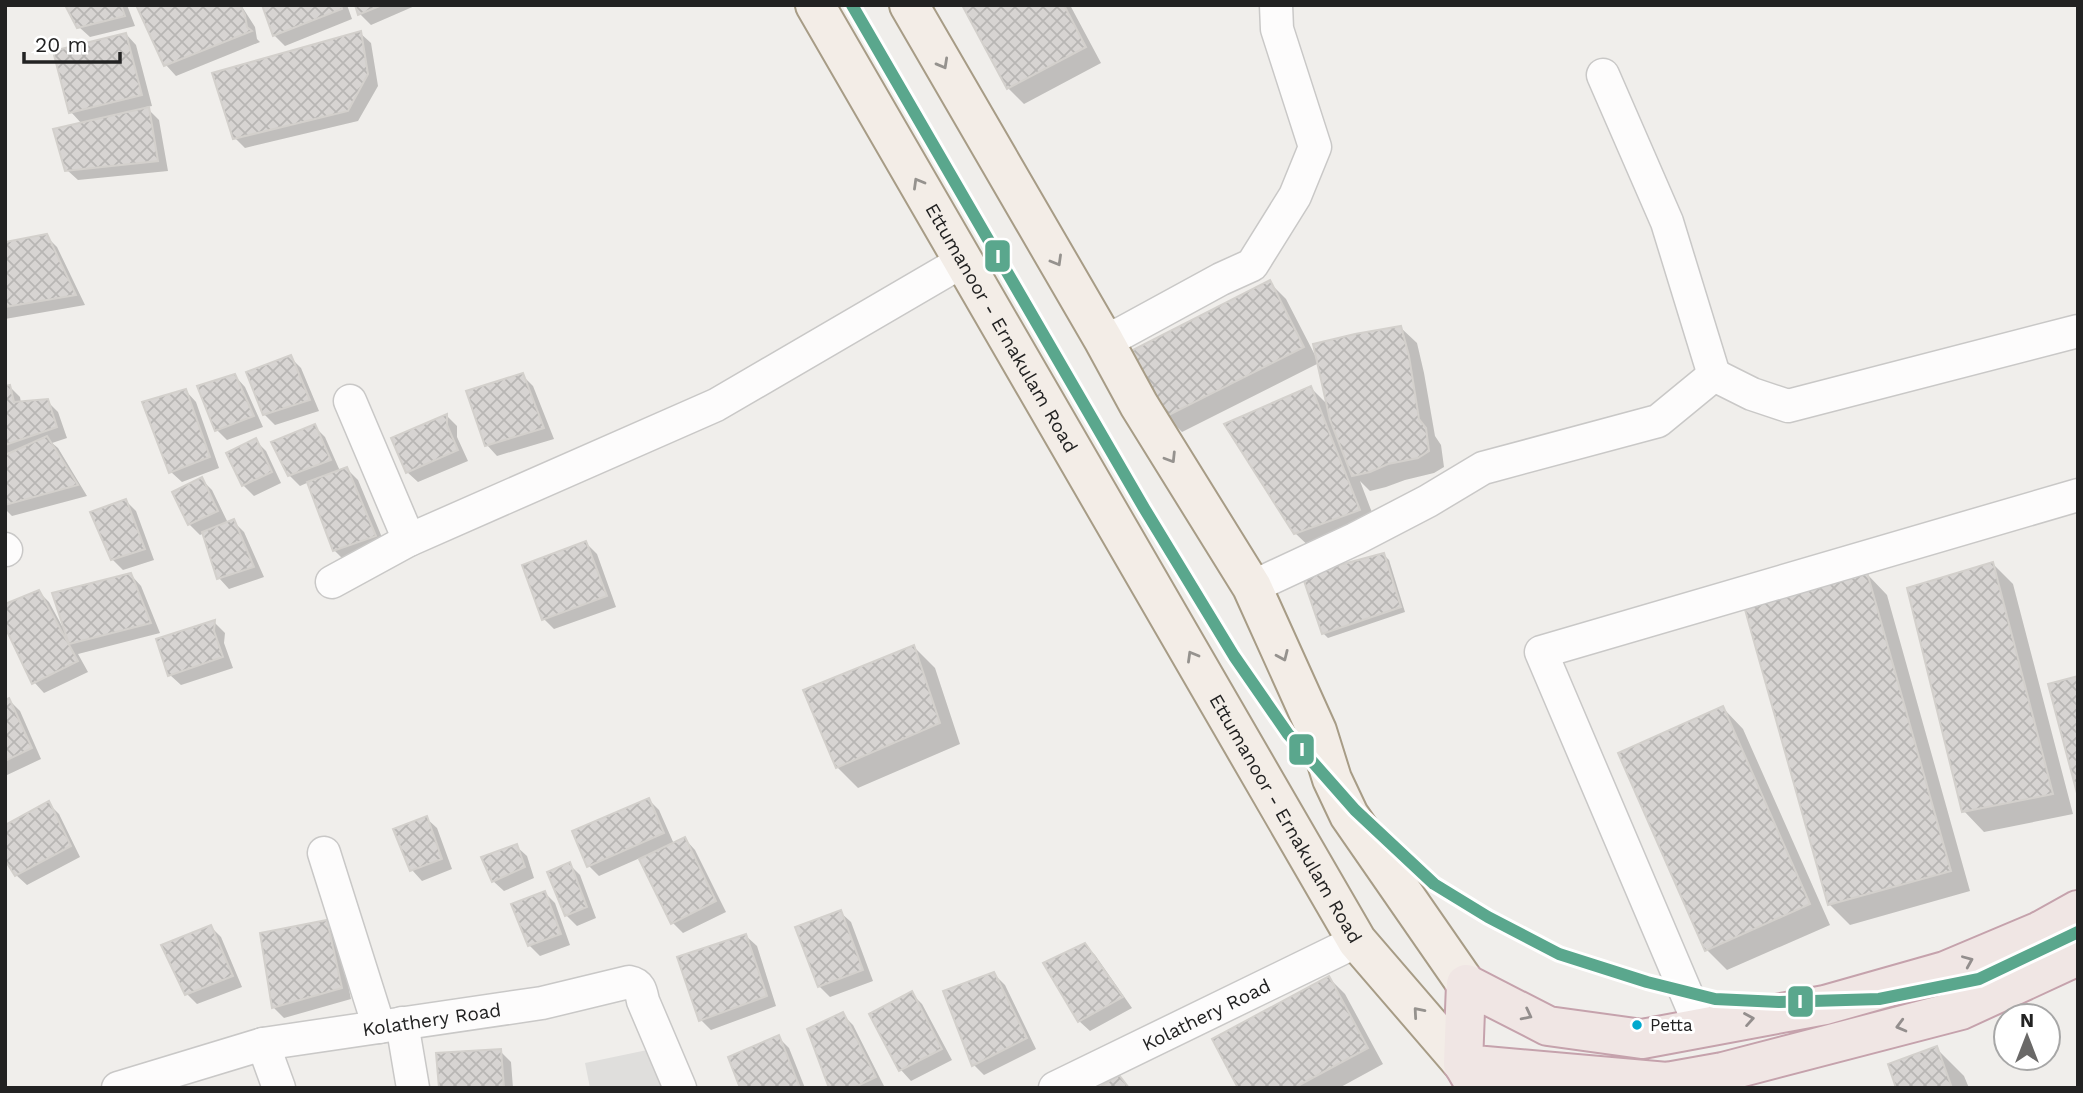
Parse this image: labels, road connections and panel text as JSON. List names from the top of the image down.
{
  "streets": {
    "main road": ["Ettumanoor - Ernakulam Road"],
    "street": ["Kolathery Road"]
  },
  "crossings": [
    ["Ettumanoor - Ernakulam Road", "Kolathery Road"]
  ],
  "places": ["Petta"],
  "lines": ["transit line I"],
  "scale_bar": "20 m",
  "north": "top"
}
